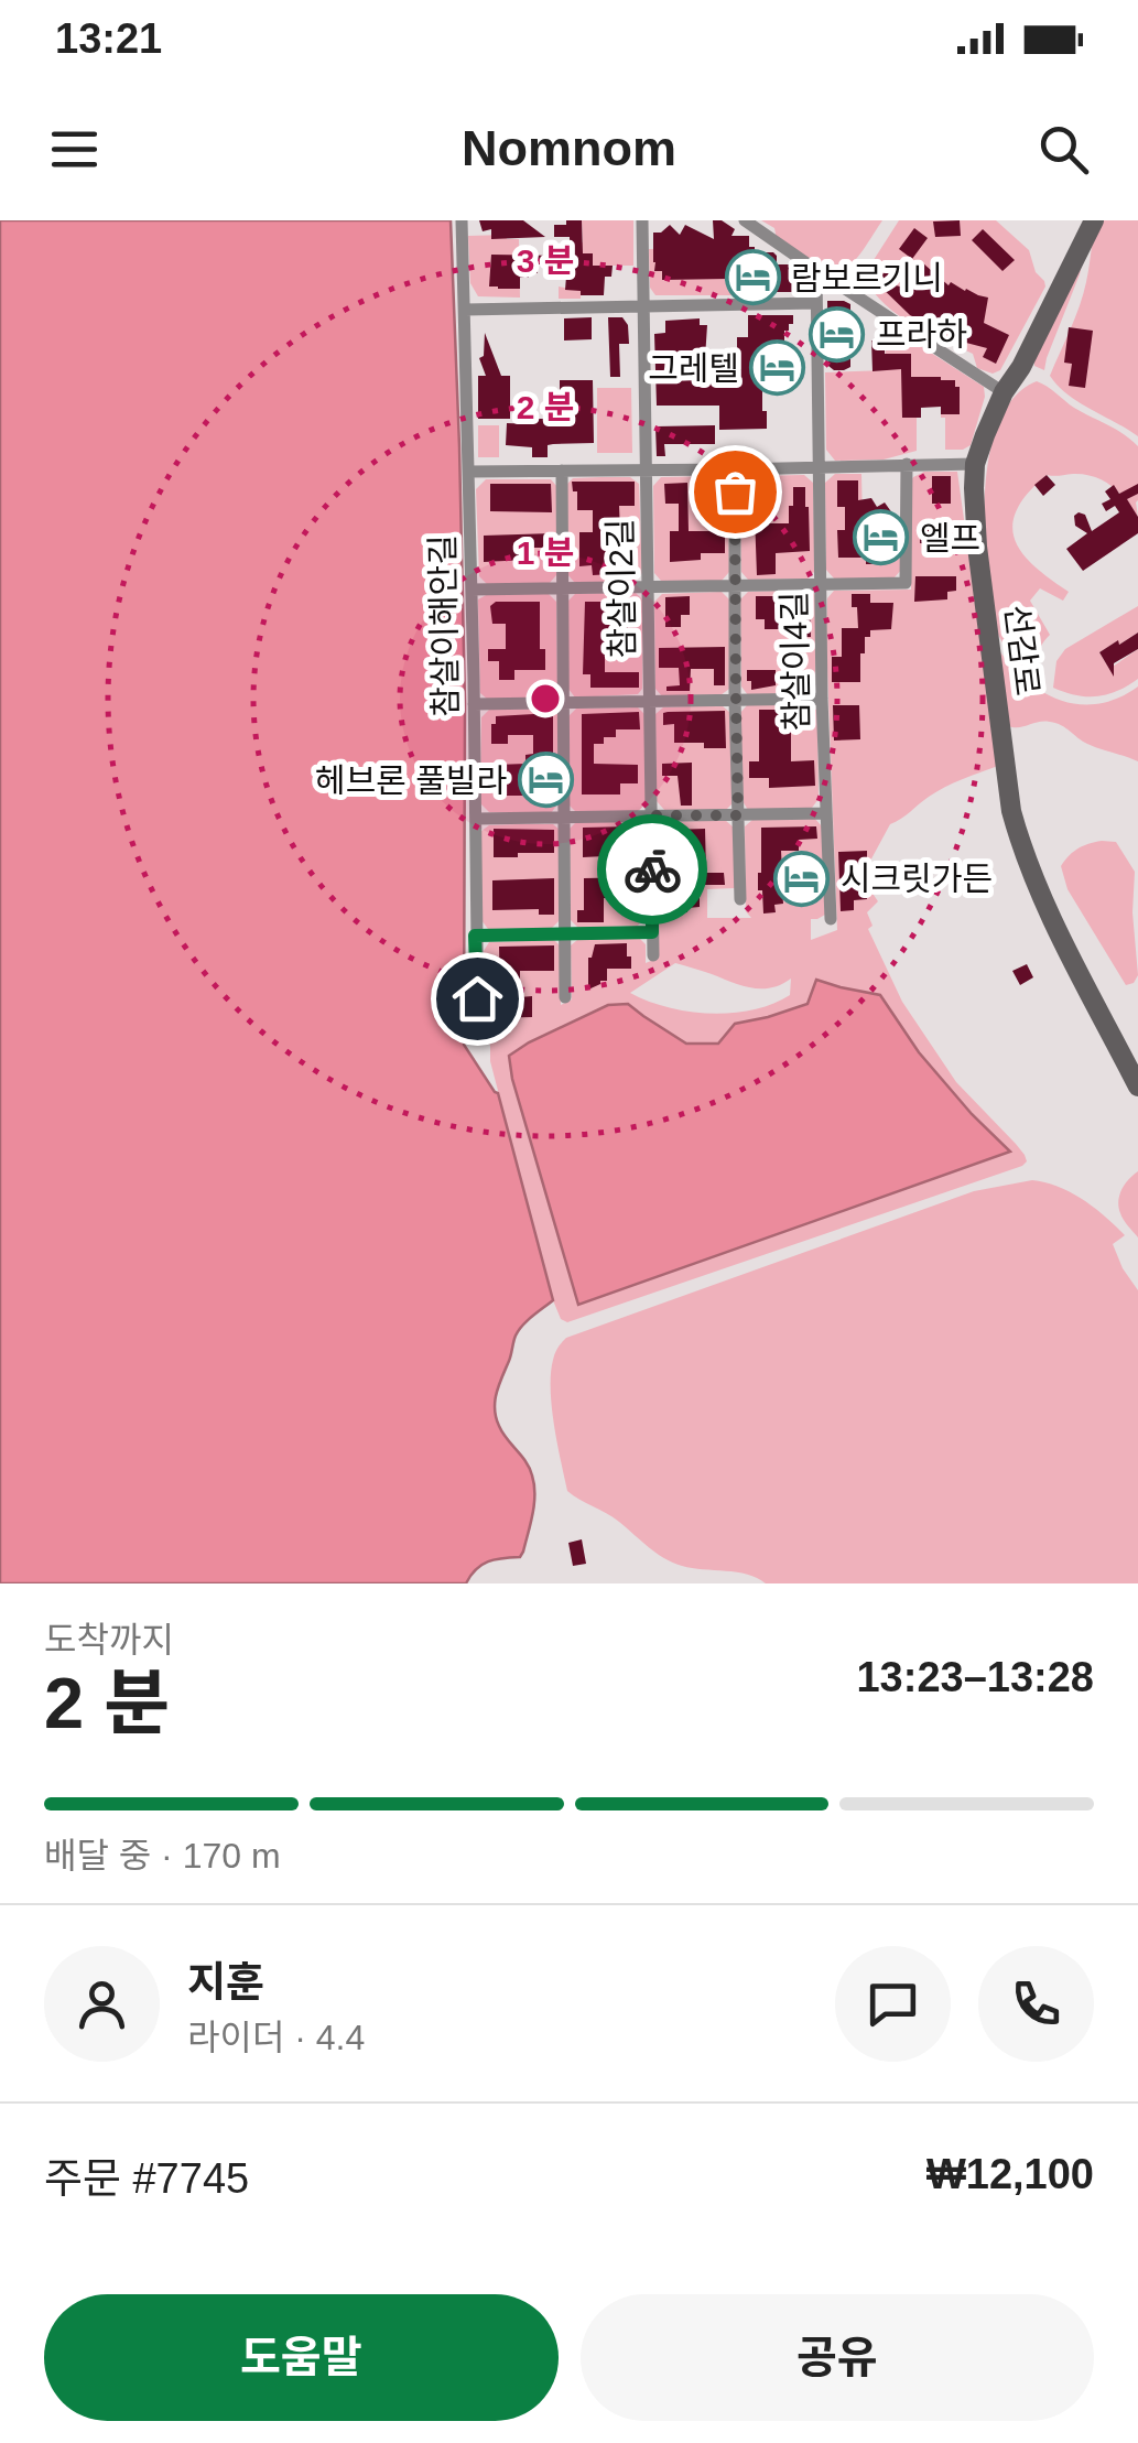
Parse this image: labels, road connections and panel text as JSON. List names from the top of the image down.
{
  "streets": {
    "street": [
      "참살이2길",
      "참살이해안길",
      "선감로",
      "참살이4길"
    ]
  },
  "places": {
    "hotel": [
      "람보르기니",
      "프라하",
      "그레텔",
      "엘프",
      "헤브론 풀빌라",
      "시크릿가든"
    ]
  },
  "page": {
    "status": "13:21",
    "header": "Nomnom",
    "heading": ["2 분", "도착까지", "13:23–13:28"],
    "panel": [
      "지훈",
      "라이더 · 4.4",
      "주문 #7745",
      "₩12,100"
    ],
    "bar": "배달 중 · 170 m",
    "buttons": ["도움말", "공유"]
  },
  "rings": ["3 분", "2 분", "1 분"]
}
